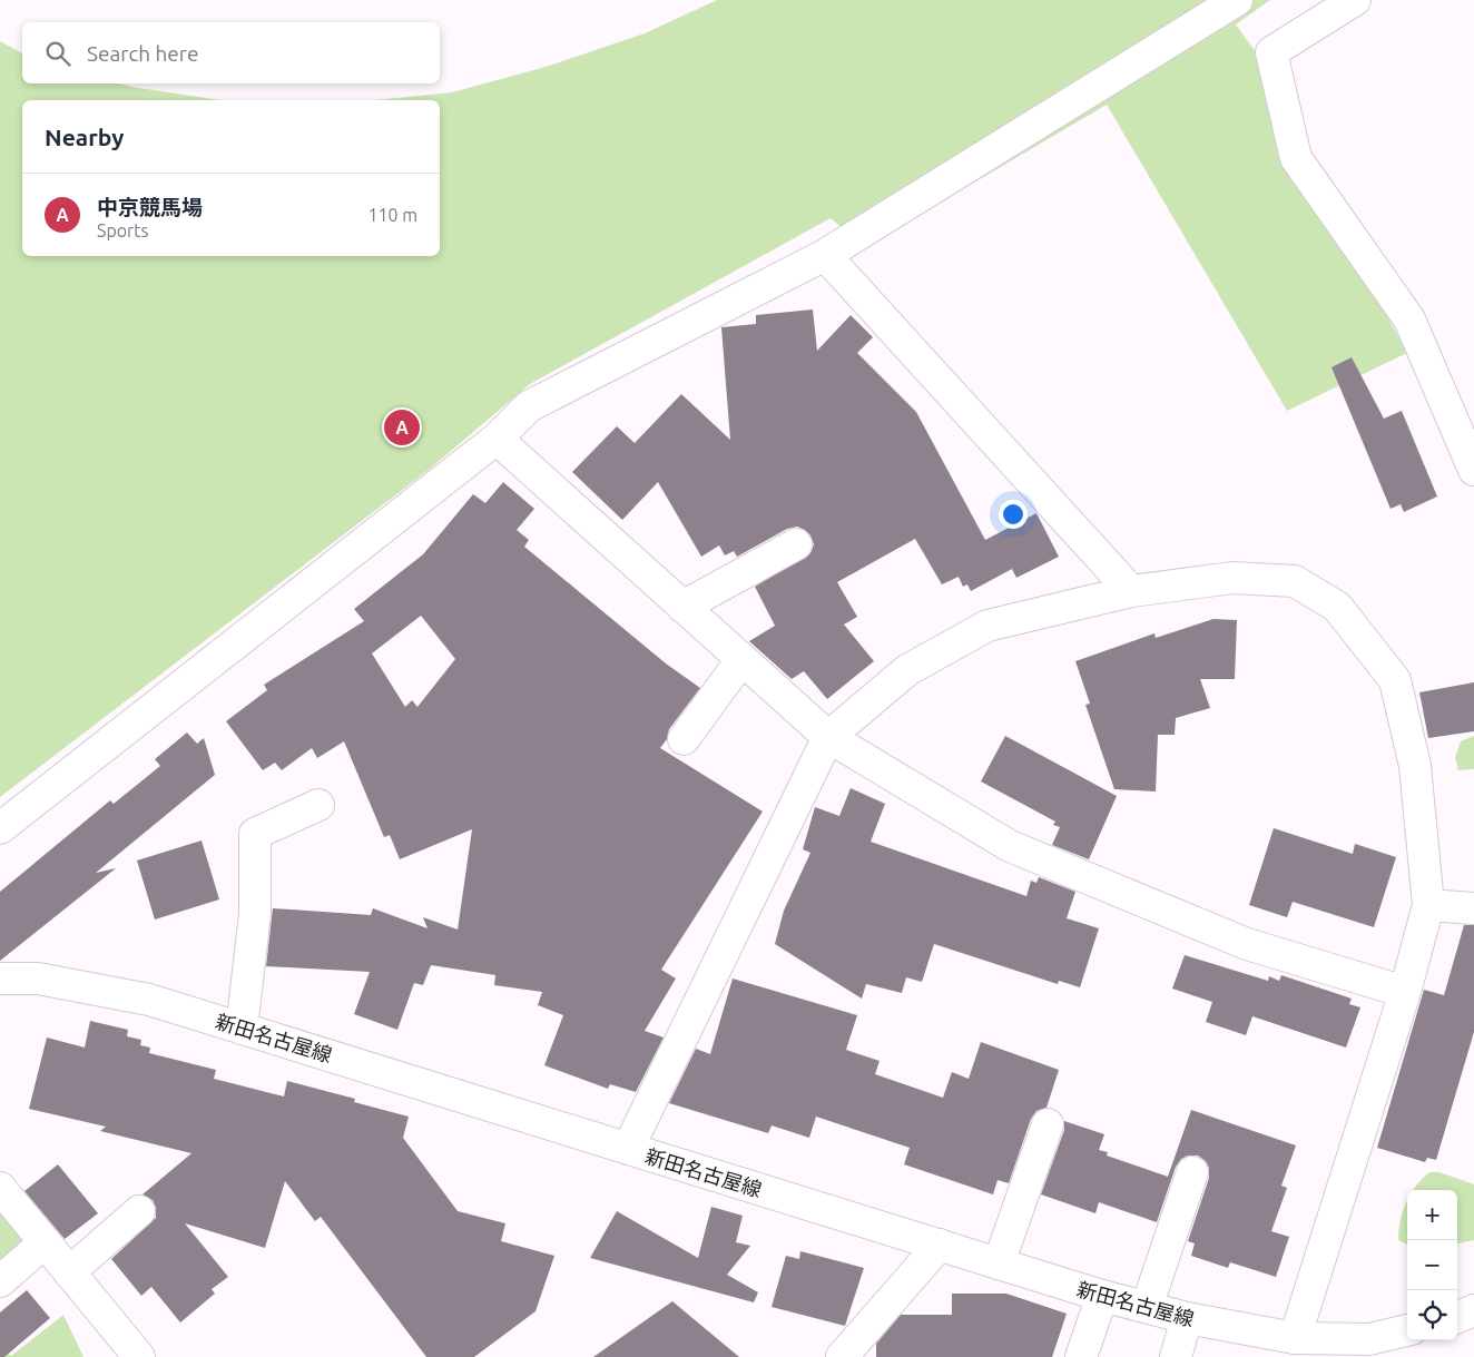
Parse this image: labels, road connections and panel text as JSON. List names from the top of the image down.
{
  "streets": {
    "street": ["新田名古屋線"]
  },
  "page": {
    "search": "Search here",
    "heading": "Nearby",
    "list": [
      {
        "mark": "A",
        "name": "中京競馬場",
        "note": "Sports",
        "value": "110 m"
      }
    ],
    "pins": "A",
    "map_buttons": ["+", "−"]
  }
}
